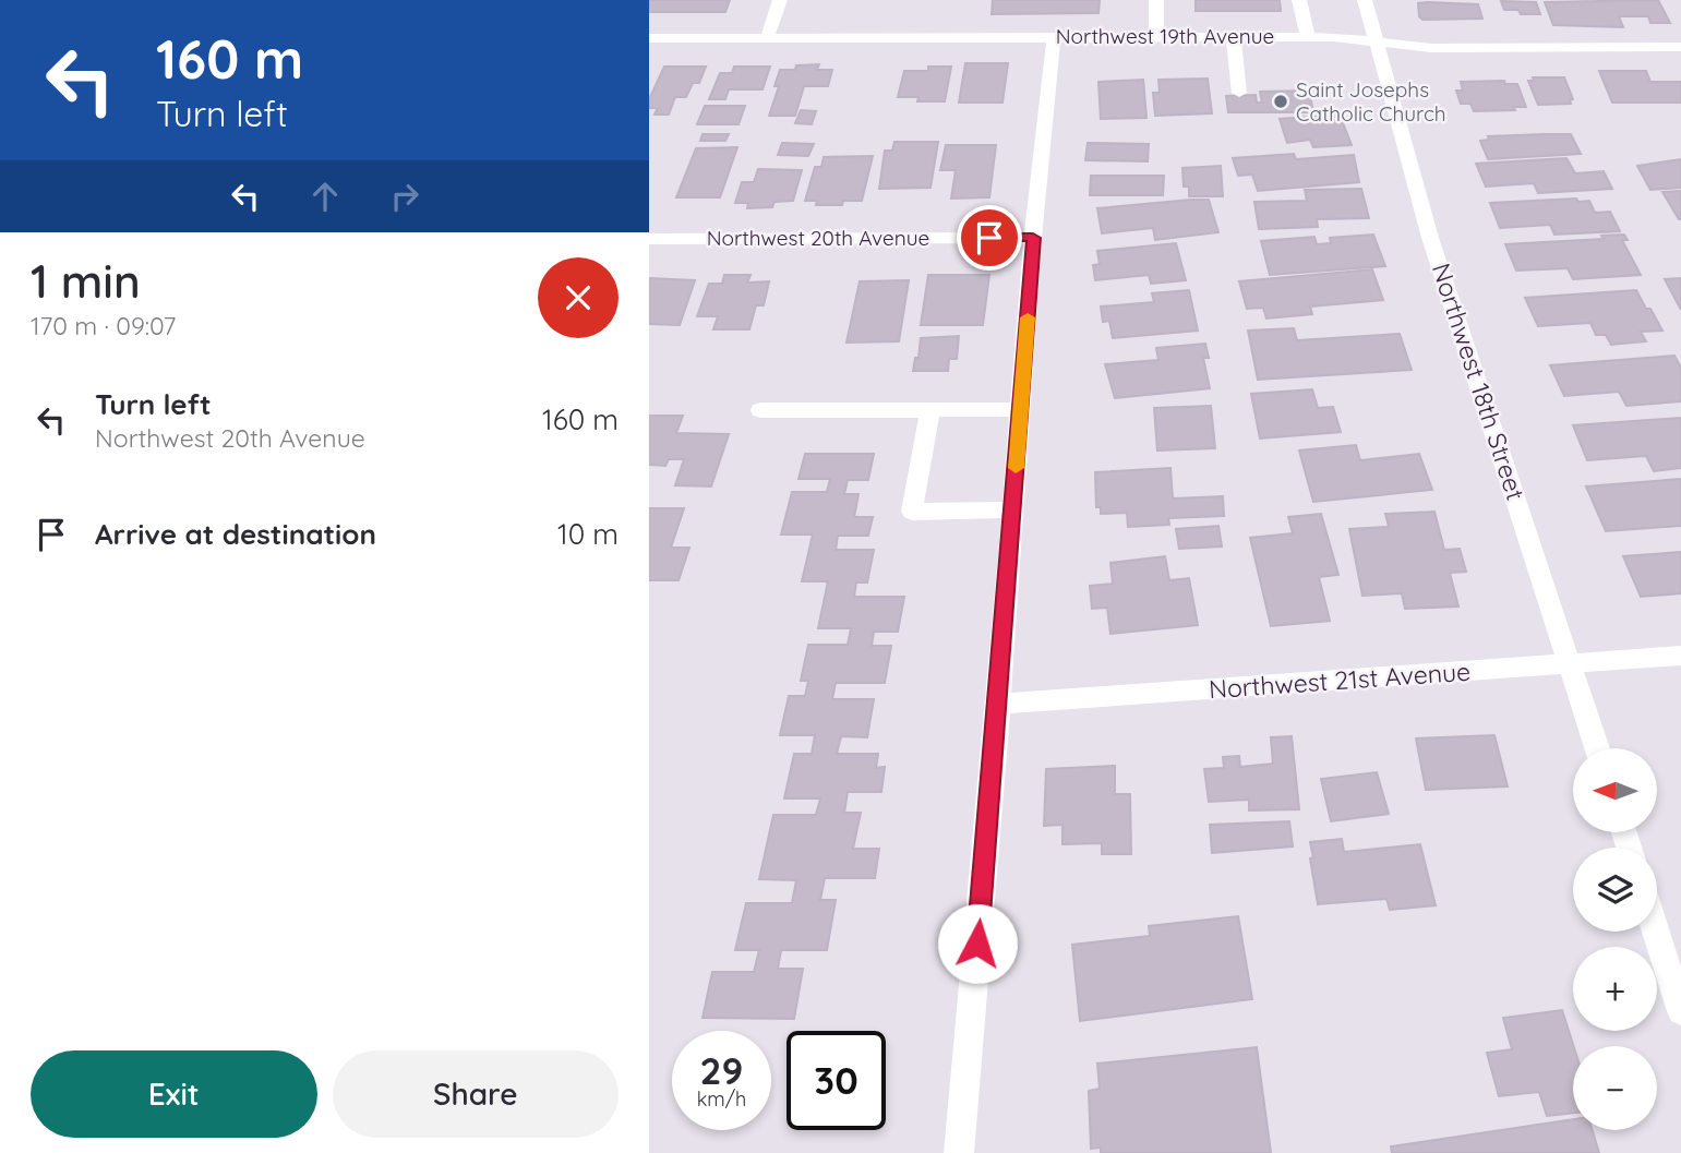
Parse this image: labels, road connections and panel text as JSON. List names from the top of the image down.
{
  "streets": {
    "street": [
      "Northwest 19th Avenue",
      "Northwest 20th Avenue",
      "Northwest 18th Street",
      "Northwest 21st Avenue"
    ]
  },
  "crossings": [
    ["Northwest 19th Avenue", "Northwest 18th Street"],
    ["Northwest 18th Street", "Northwest 21st Avenue"]
  ],
  "places": ["Saint Josephs Catholic Church"],
  "north": "left",
  "page": {
    "turn": ["160 m", "Turn left"],
    "heading": ["1 min", "170 m · 09:07"],
    "list": [
      {
        "name": "Turn left",
        "note": "Northwest 20th Avenue",
        "value": "160 m"
      },
      {
        "name": "Arrive at destination",
        "value": "10 m"
      }
    ],
    "map_buttons": ["+", "−"],
    "speed": "29 km/h",
    "limit": "30",
    "buttons": ["Exit", "Share"]
  }
}
